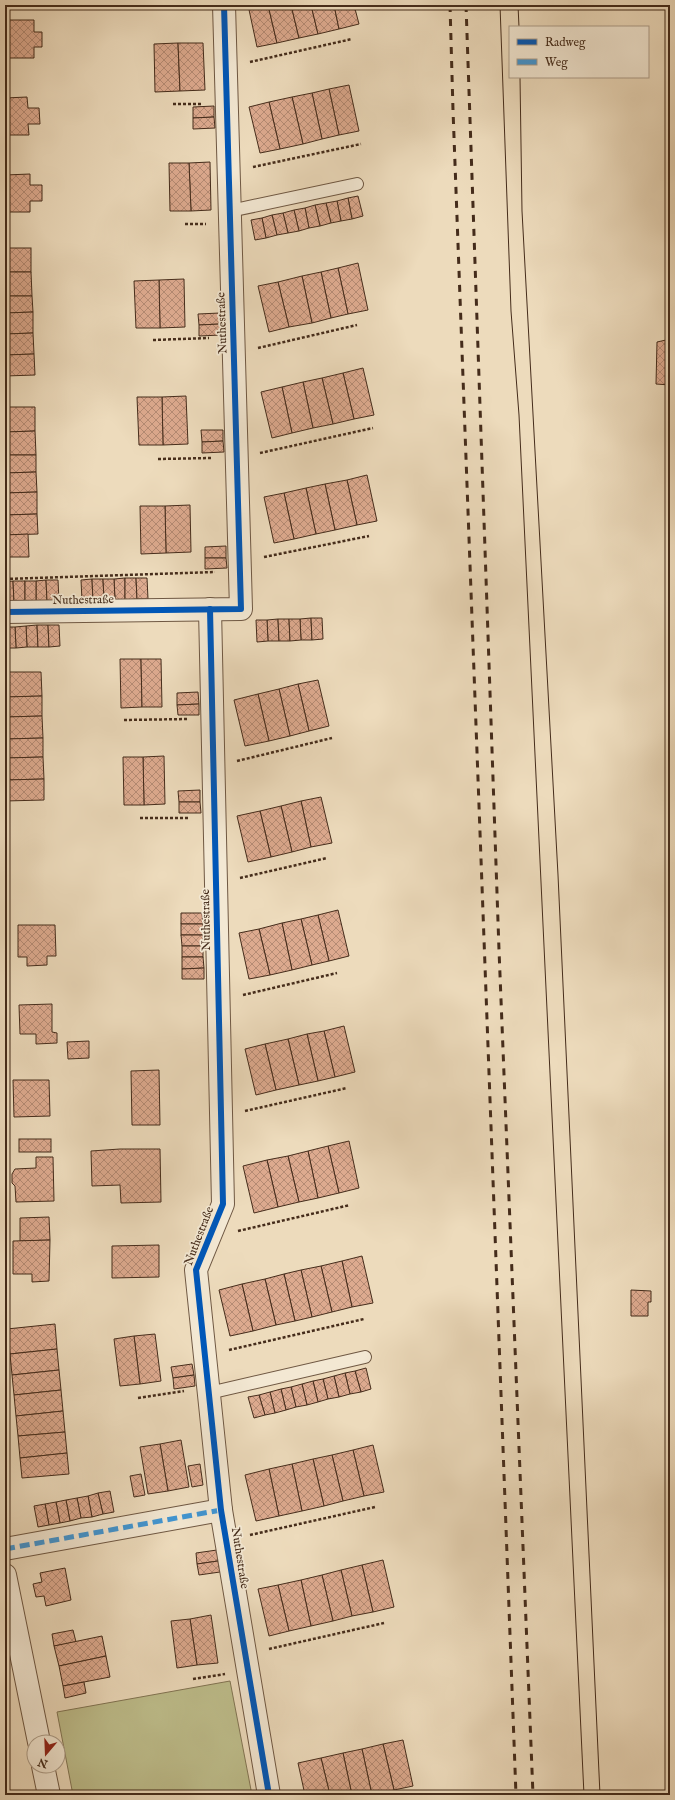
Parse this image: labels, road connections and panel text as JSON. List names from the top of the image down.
{
  "streets": {
    "street": ["Nuthestraße"]
  },
  "legend": ["Radweg", "Weg"],
  "north": "bottom"
}
